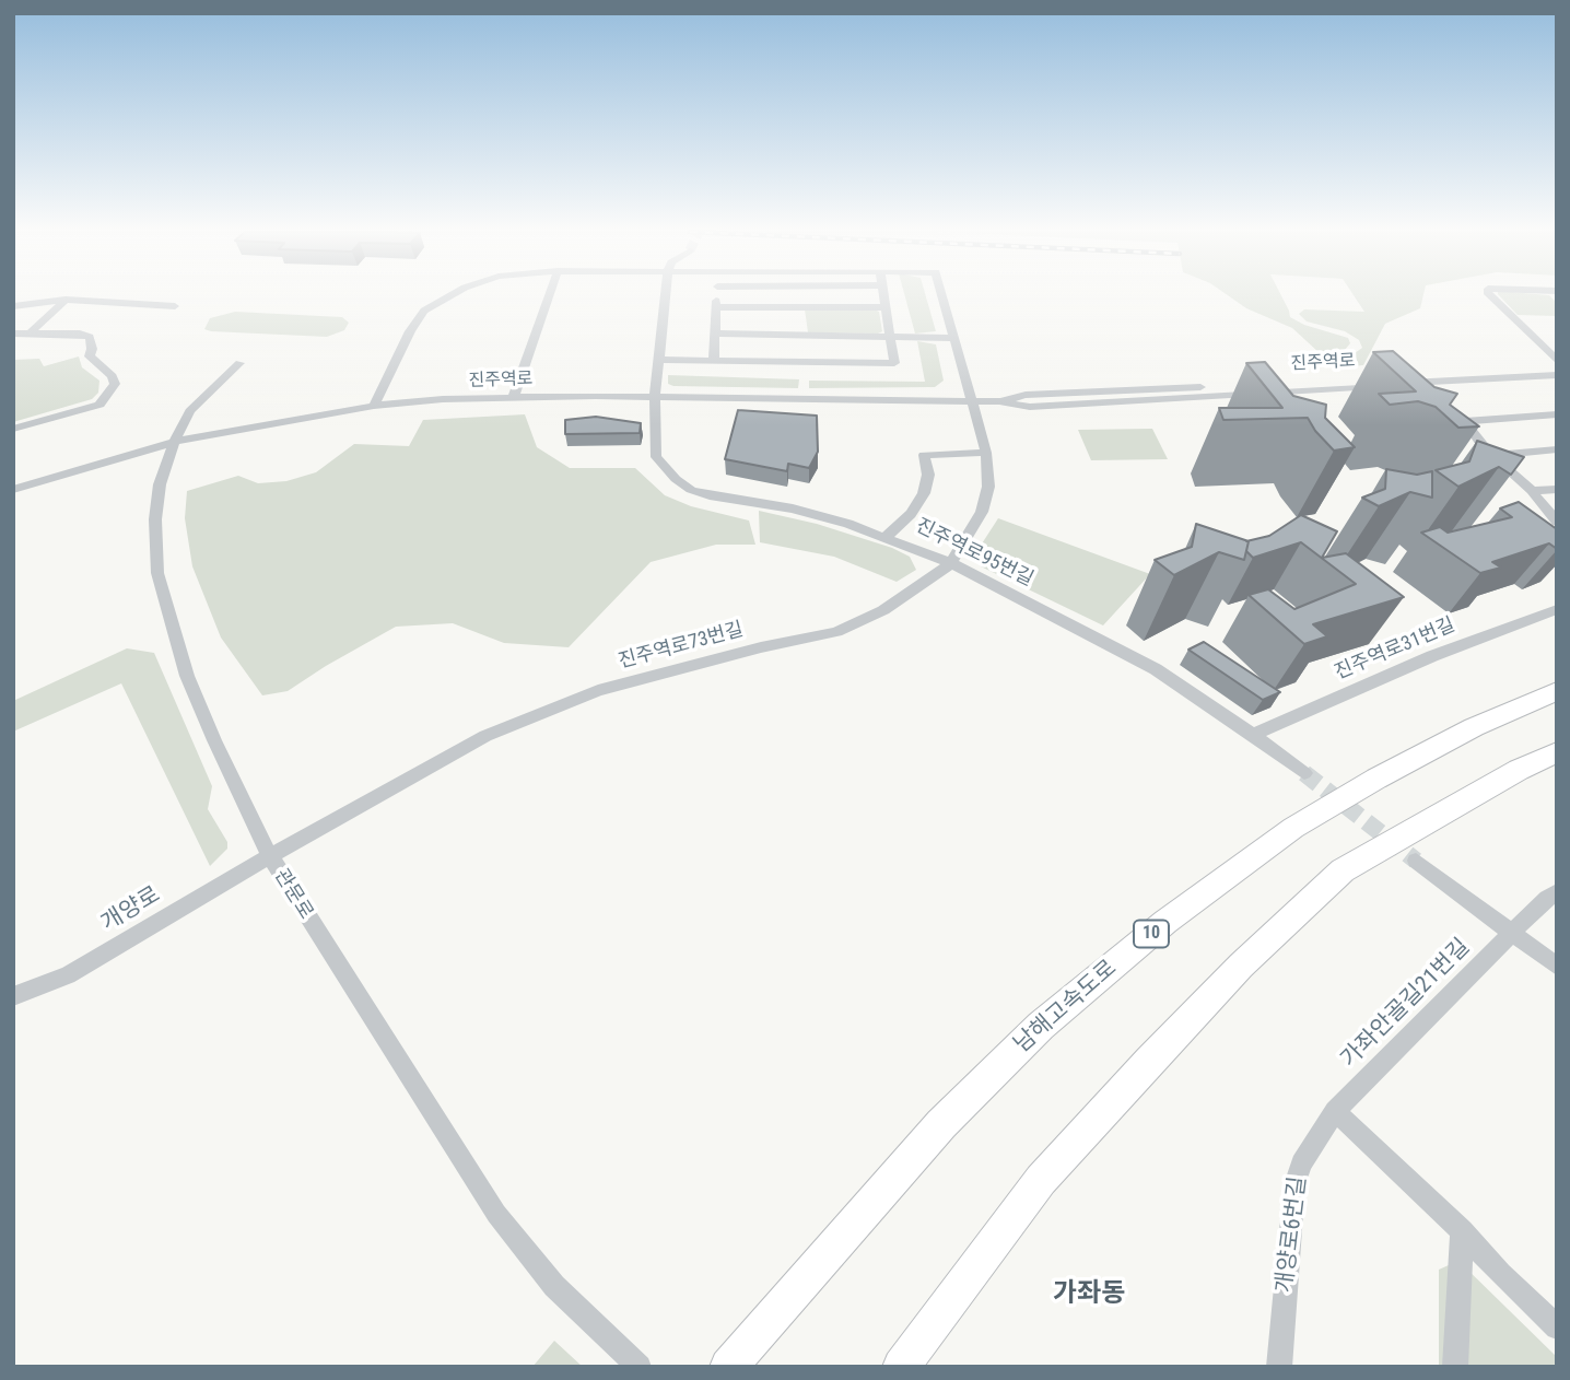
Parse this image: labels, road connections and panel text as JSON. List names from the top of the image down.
{
  "streets": {
    "highway": ["10", "남해고속도로"],
    "street": [
      "진주역로",
      "진주역로95번길",
      "진주역로73번길",
      "진주역로31번길",
      "관문로",
      "개양로",
      "가좌안골길21번길",
      "개양로6번길"
    ]
  },
  "crossings": [
    ["진주역로", "진주역로95번길"],
    ["진주역로", "진주역로73번길"],
    ["진주역로", "관문로"],
    ["진주역로95번길", "진주역로73번길"],
    ["진주역로95번길", "진주역로31번길"],
    ["진주역로73번길", "관문로"],
    ["진주역로73번길", "개양로"],
    ["관문로", "개양로"],
    ["가좌안골길21번길", "개양로6번길"]
  ],
  "districts": ["가좌동"]
}
